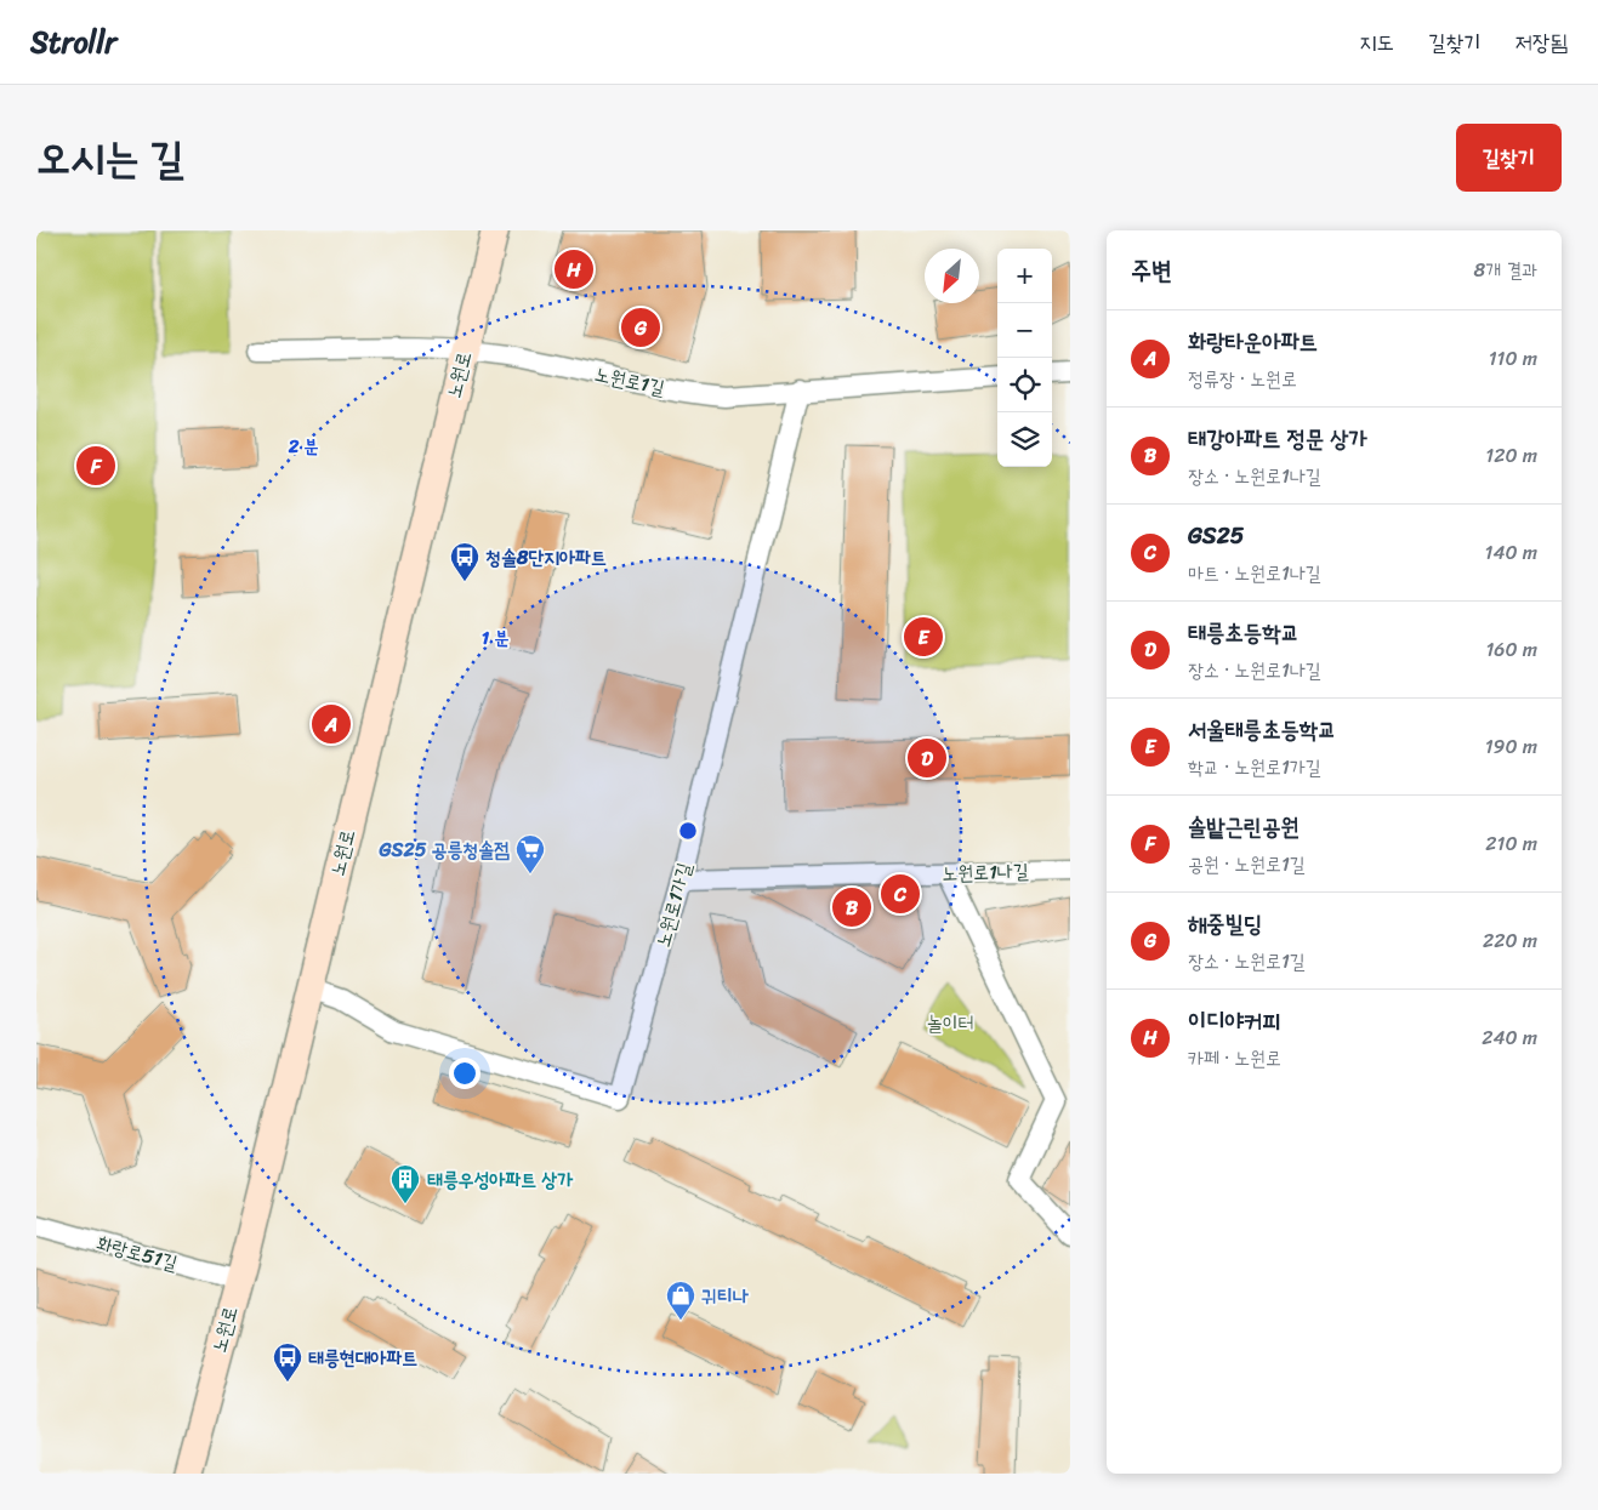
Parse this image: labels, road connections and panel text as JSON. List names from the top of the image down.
{
  "streets": {
    "main road": ["노원로"],
    "street": [
      "노원로1길",
      "노원로1나길",
      "노원로1가길",
      "화랑로51길"
    ]
  },
  "crossings": [
    ["노원로", "노원로1길"],
    ["노원로", "노원로1가길"],
    ["노원로", "화랑로51길"],
    ["노원로1길", "노원로1가길"],
    ["노원로1나길", "노원로1가길"]
  ],
  "parks": ["놀이터"],
  "places": {
    "bus stop": ["청솔8단지아파트", "태릉현대아파트"],
    "supermarket": ["GS25 공릉청솔점"],
    "building": ["태릉우성아파트 상가"],
    "shop": ["귀티나"]
  },
  "north": "bottom left",
  "page": {
    "header": "Strollr",
    "nav": ["지도", "길찾기", "저장됨"],
    "title": "오시는 길",
    "buttons": "길찾기",
    "heading": ["주변", "8개 결과"],
    "pins": [
      "H",
      "G",
      "F",
      "E",
      "A",
      "D",
      "C",
      "B"
    ],
    "map_buttons": ["+", "−"],
    "list": [
      {
        "mark": "A",
        "name": "화랑타운아파트",
        "note": "정류장 · 노원로",
        "value": "110 m"
      },
      {
        "mark": "B",
        "name": "태강아파트 정문 상가",
        "note": "장소 · 노원로1나길",
        "value": "120 m"
      },
      {
        "mark": "C",
        "name": "GS25",
        "note": "마트 · 노원로1나길",
        "value": "140 m"
      },
      {
        "mark": "D",
        "name": "태릉초등학교",
        "note": "장소 · 노원로1나길",
        "value": "160 m"
      },
      {
        "mark": "E",
        "name": "서울태릉초등학교",
        "note": "학교 · 노원로1가길",
        "value": "190 m"
      },
      {
        "mark": "F",
        "name": "솔밭근린공원",
        "note": "공원 · 노원로1길",
        "value": "210 m"
      },
      {
        "mark": "G",
        "name": "해중빌딩",
        "note": "장소 · 노원로1길",
        "value": "220 m"
      },
      {
        "mark": "H",
        "name": "이디야커피",
        "note": "카페 · 노원로",
        "value": "240 m"
      }
    ]
  },
  "rings": ["2 분", "1 분"]
}
